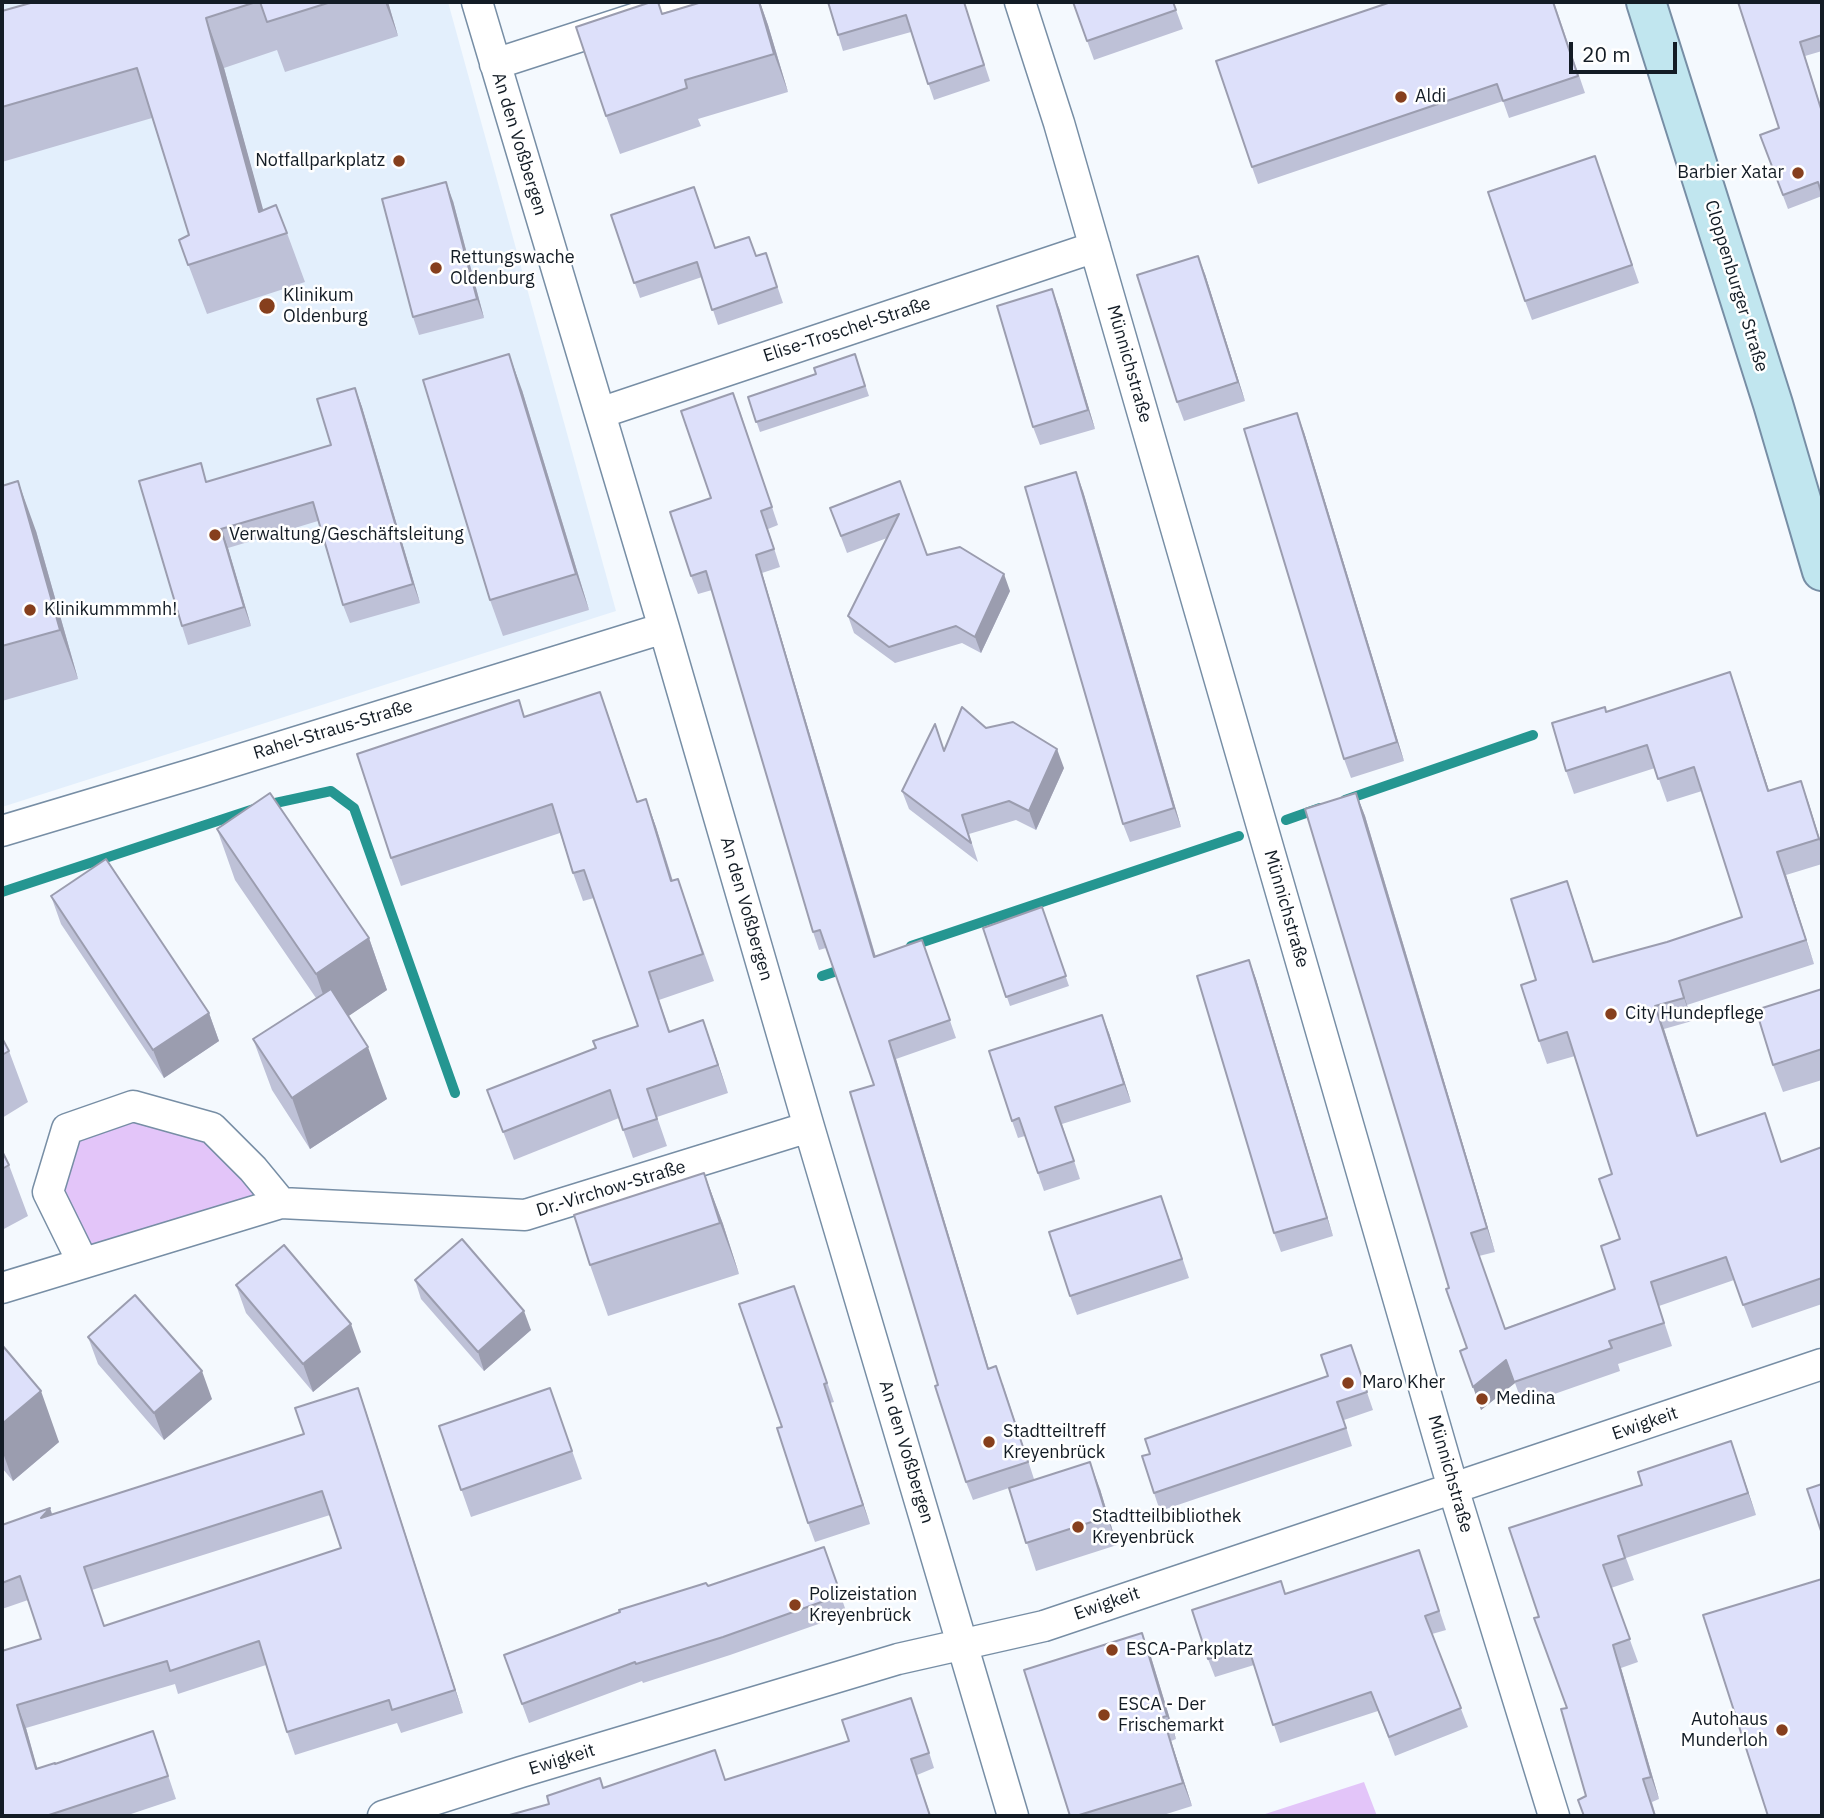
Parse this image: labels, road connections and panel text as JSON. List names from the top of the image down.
{
  "streets": {
    "main road": ["Cloppenburger Straße"],
    "street": [
      "An den Voßbergen",
      "Elise-Troschel-Straße",
      "Münnichstraße",
      "Rahel-Straus-Straße",
      "Dr.-Virchow-Straße",
      "Ewigkeit"
    ]
  },
  "crossings": [
    ["An den Voßbergen", "Elise-Troschel-Straße"],
    ["An den Voßbergen", "Rahel-Straus-Straße"],
    ["An den Voßbergen", "Dr.-Virchow-Straße"],
    ["An den Voßbergen", "Ewigkeit"],
    ["Elise-Troschel-Straße", "Münnichstraße"],
    ["Münnichstraße", "Ewigkeit"]
  ],
  "places": [
    "Aldi",
    "Notfallparkplatz",
    "Barbier Xatar",
    "Rettungswache Oldenburg",
    "Klinikum Oldenburg",
    "Verwaltung/Geschäftsleitung",
    "Klinikummmmh!",
    "City Hundepflege",
    "Maro Kher",
    "Medina",
    "Stadtteiltreff Kreyenbrück",
    "Stadtteilbibliothek Kreyenbrück",
    "Polizeistation Kreyenbrück",
    "ESCA-Parkplatz",
    "ESCA - Der Frischemarkt",
    "Autohaus Munderloh"
  ],
  "scale_bar": "20 m"
}
